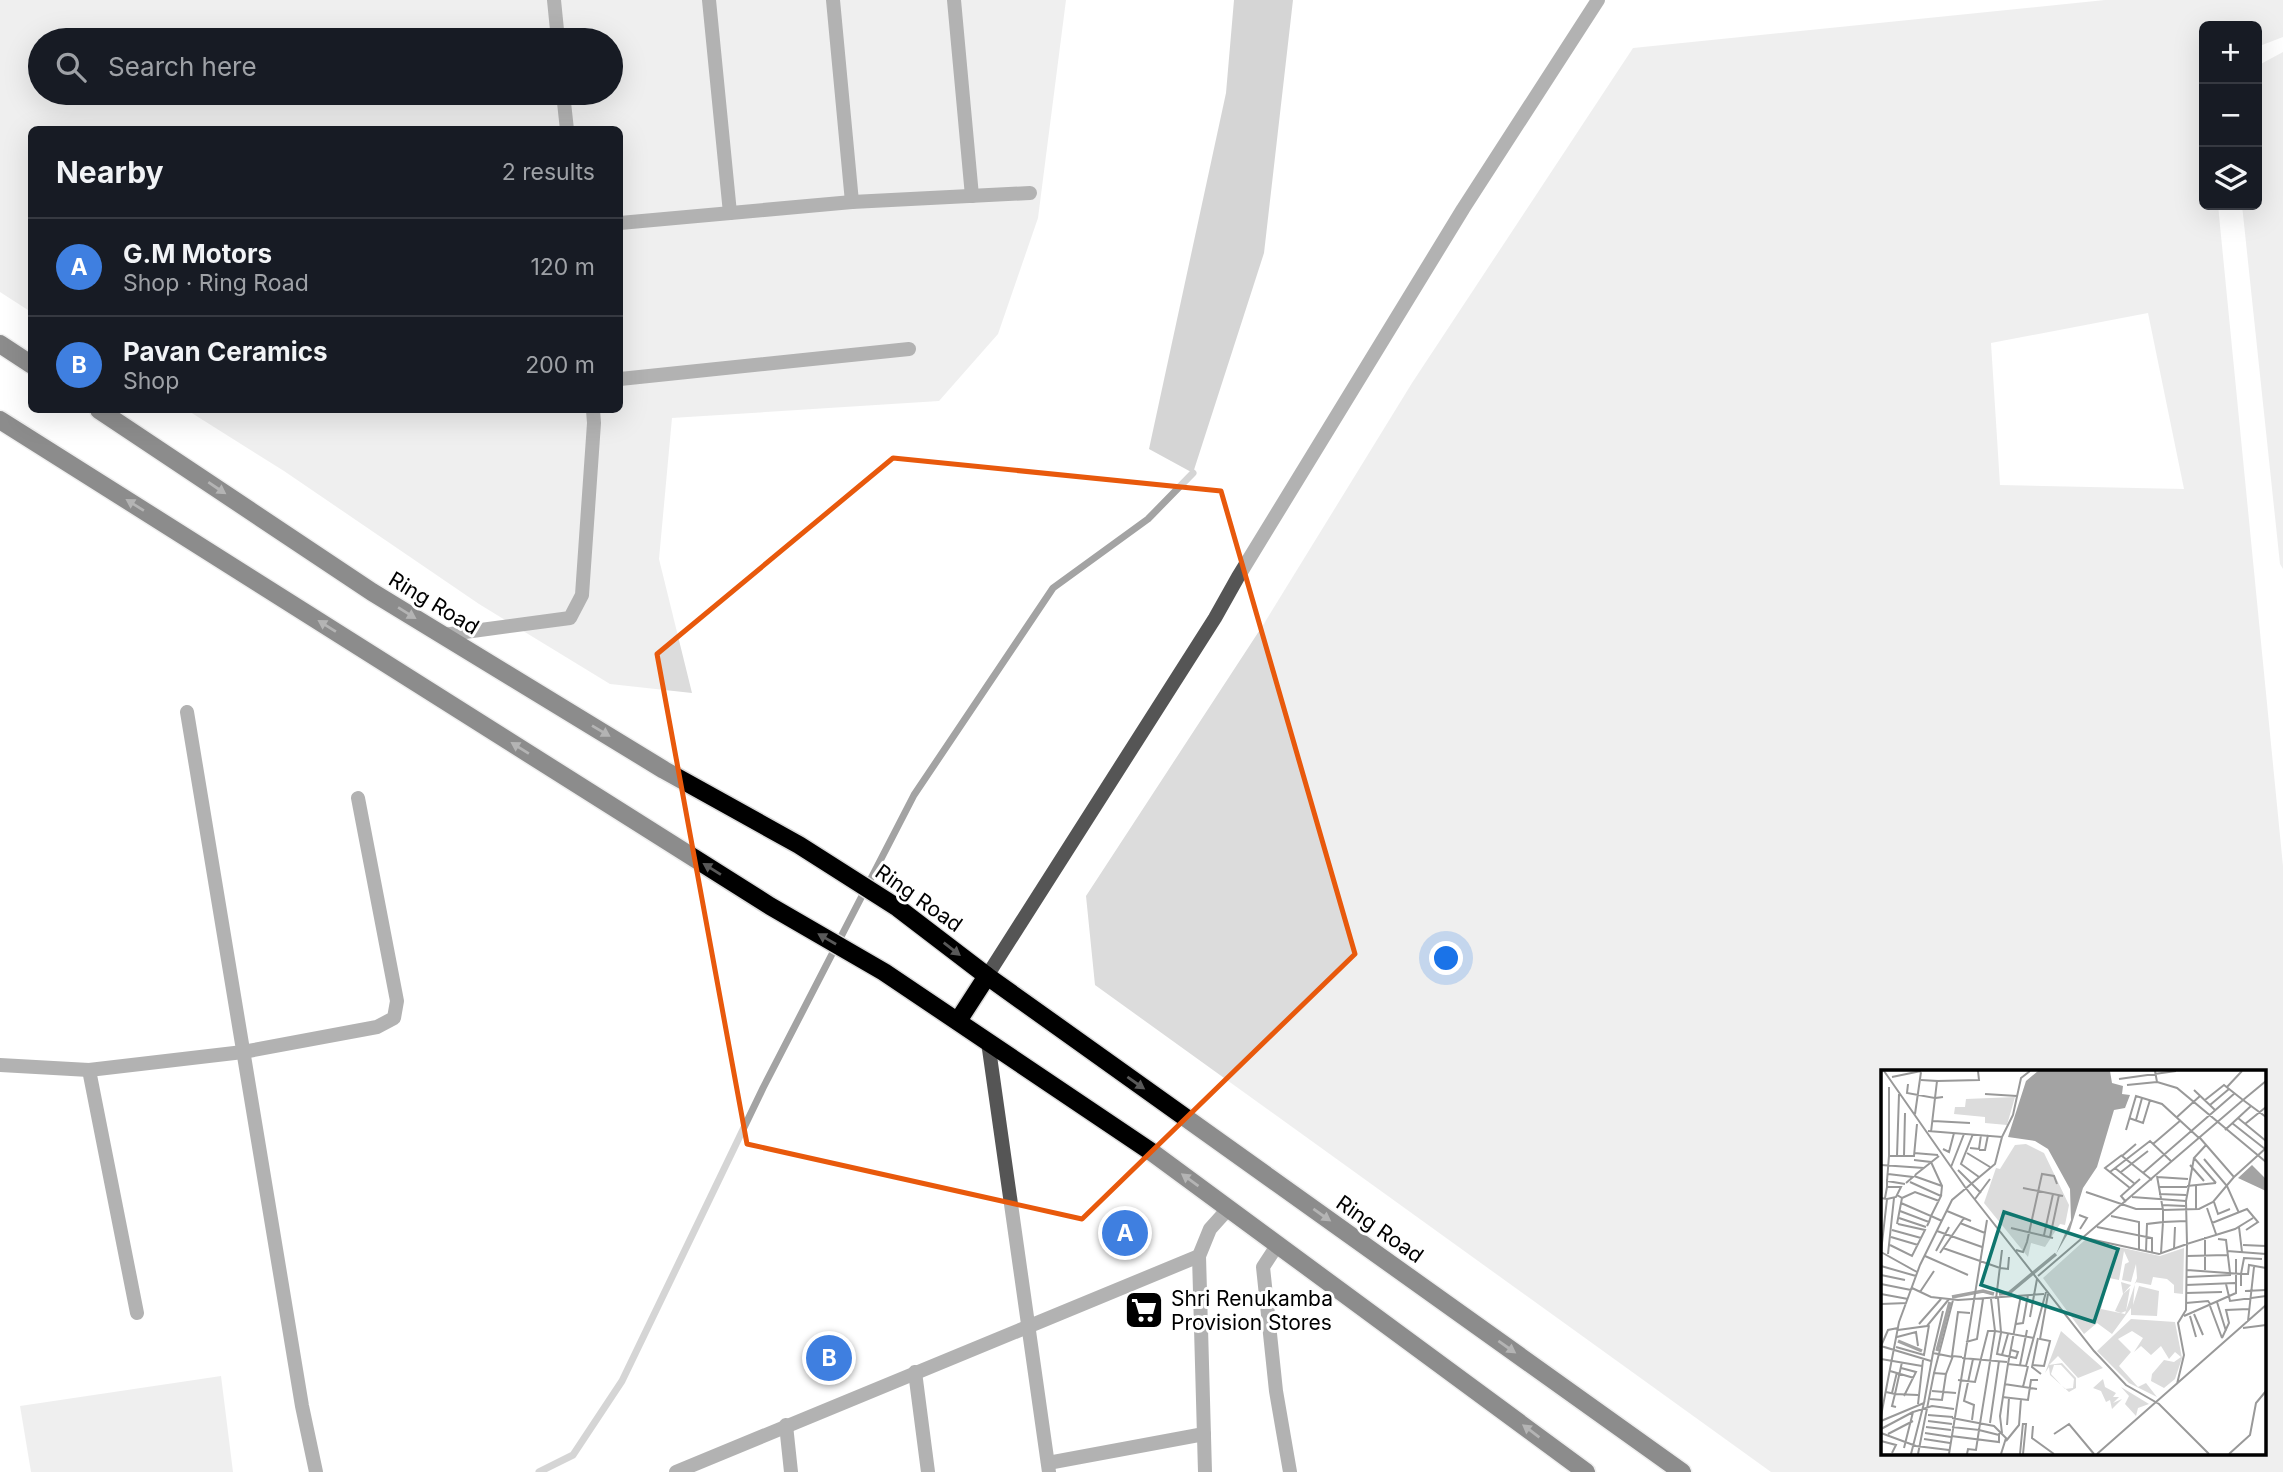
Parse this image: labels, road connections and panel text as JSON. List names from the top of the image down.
{
  "streets": {
    "main road": ["Ring Road"]
  },
  "places": {
    "supermarket": ["Shri Renukamba Provision Stores"]
  },
  "page": {
    "map_buttons": ["+", "−"],
    "search": "Search here",
    "heading": ["Nearby", "2 results"],
    "list": [
      {
        "mark": "A",
        "name": "G.M Motors",
        "note": "Shop · Ring Road",
        "value": "120 m"
      },
      {
        "mark": "B",
        "name": "Pavan Ceramics",
        "note": "Shop",
        "value": "200 m"
      }
    ],
    "pins": ["A", "B"]
  }
}
